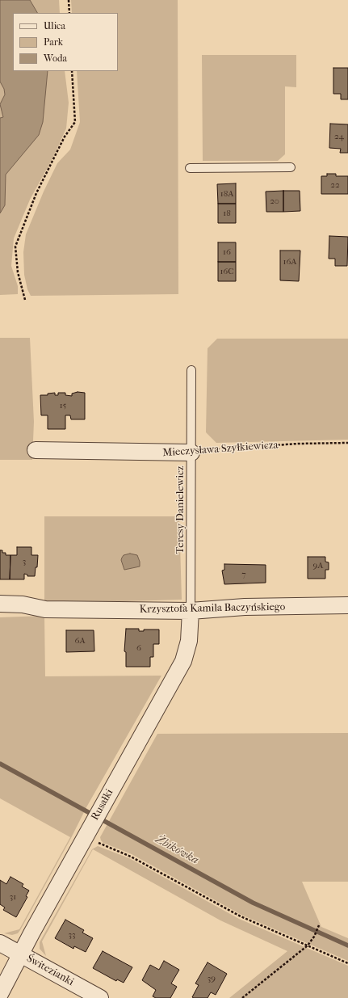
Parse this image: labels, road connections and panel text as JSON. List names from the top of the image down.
{
  "streets": {
    "street": [
      "Mieczysława Szyłkiewicza",
      "Krzysztofa Kamila Baczyńskiego",
      "Rusałki",
      "Świtezianki"
    ],
    "lane": ["Teresy Danielewicz"]
  },
  "crossings": [
    ["Mieczysława Szyłkiewicza", "Teresy Danielewicz"],
    ["Teresy Danielewicz", "Krzysztofa Kamila Baczyńskiego"],
    ["Teresy Danielewicz", "Rusałki"],
    ["Krzysztofa Kamila Baczyńskiego", "Rusałki"],
    ["Rusałki", "Świtezianki"]
  ],
  "water": ["Żbikówka"],
  "house_numbers": [
    "24",
    "22",
    "18A",
    "20",
    "18",
    "16",
    "16A",
    "16C",
    "15",
    "3",
    "9A",
    "7",
    "6A",
    "6",
    "31",
    "33",
    "39"
  ],
  "legend": ["Ulica", "Park", "Woda"]
}
